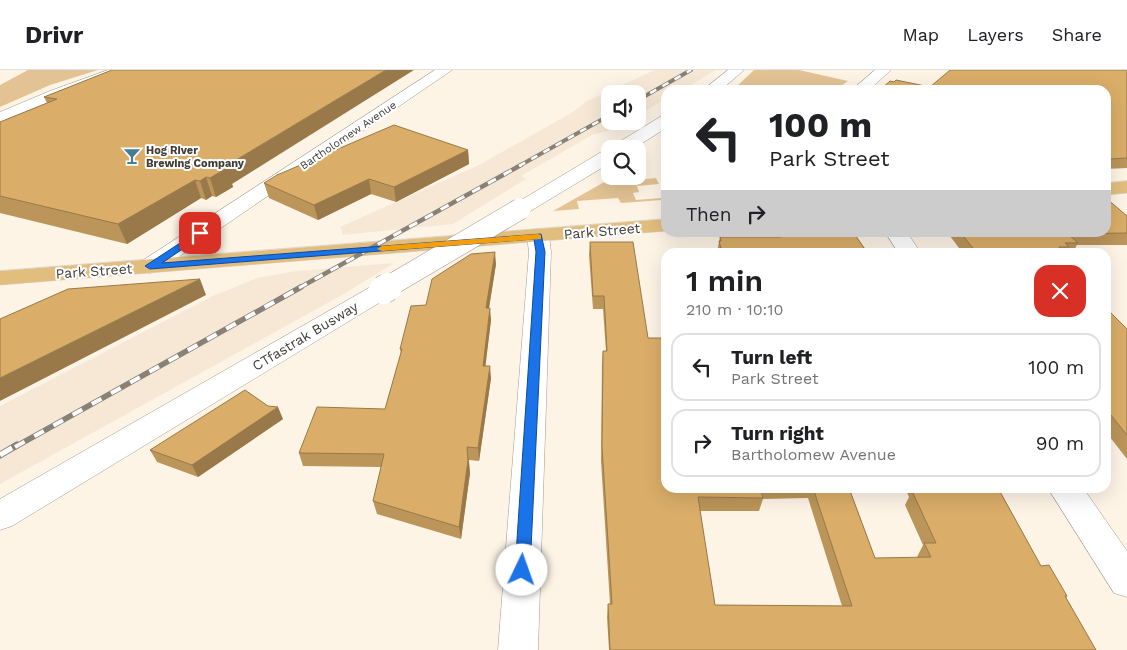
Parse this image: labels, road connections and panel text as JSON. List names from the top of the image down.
{
  "streets": {
    "main road": ["Park Street"],
    "street": ["Bartholomew Avenue", "CTfastrak Busway"]
  },
  "crossings": [
    ["Bartholomew Avenue", "Park Street"]
  ],
  "places": {
    "bar": ["Hog River Brewing Company"]
  },
  "page": {
    "header": "Drivr",
    "nav": ["Map", "Layers", "Share"],
    "turn": ["100 m", "Park Street"],
    "then": "Then",
    "heading": ["1 min", "210 m · 10:10"],
    "list": [
      {
        "name": "Turn left",
        "note": "Park Street",
        "value": "100 m"
      },
      {
        "name": "Turn right",
        "note": "Bartholomew Avenue",
        "value": "90 m"
      }
    ]
  }
}
